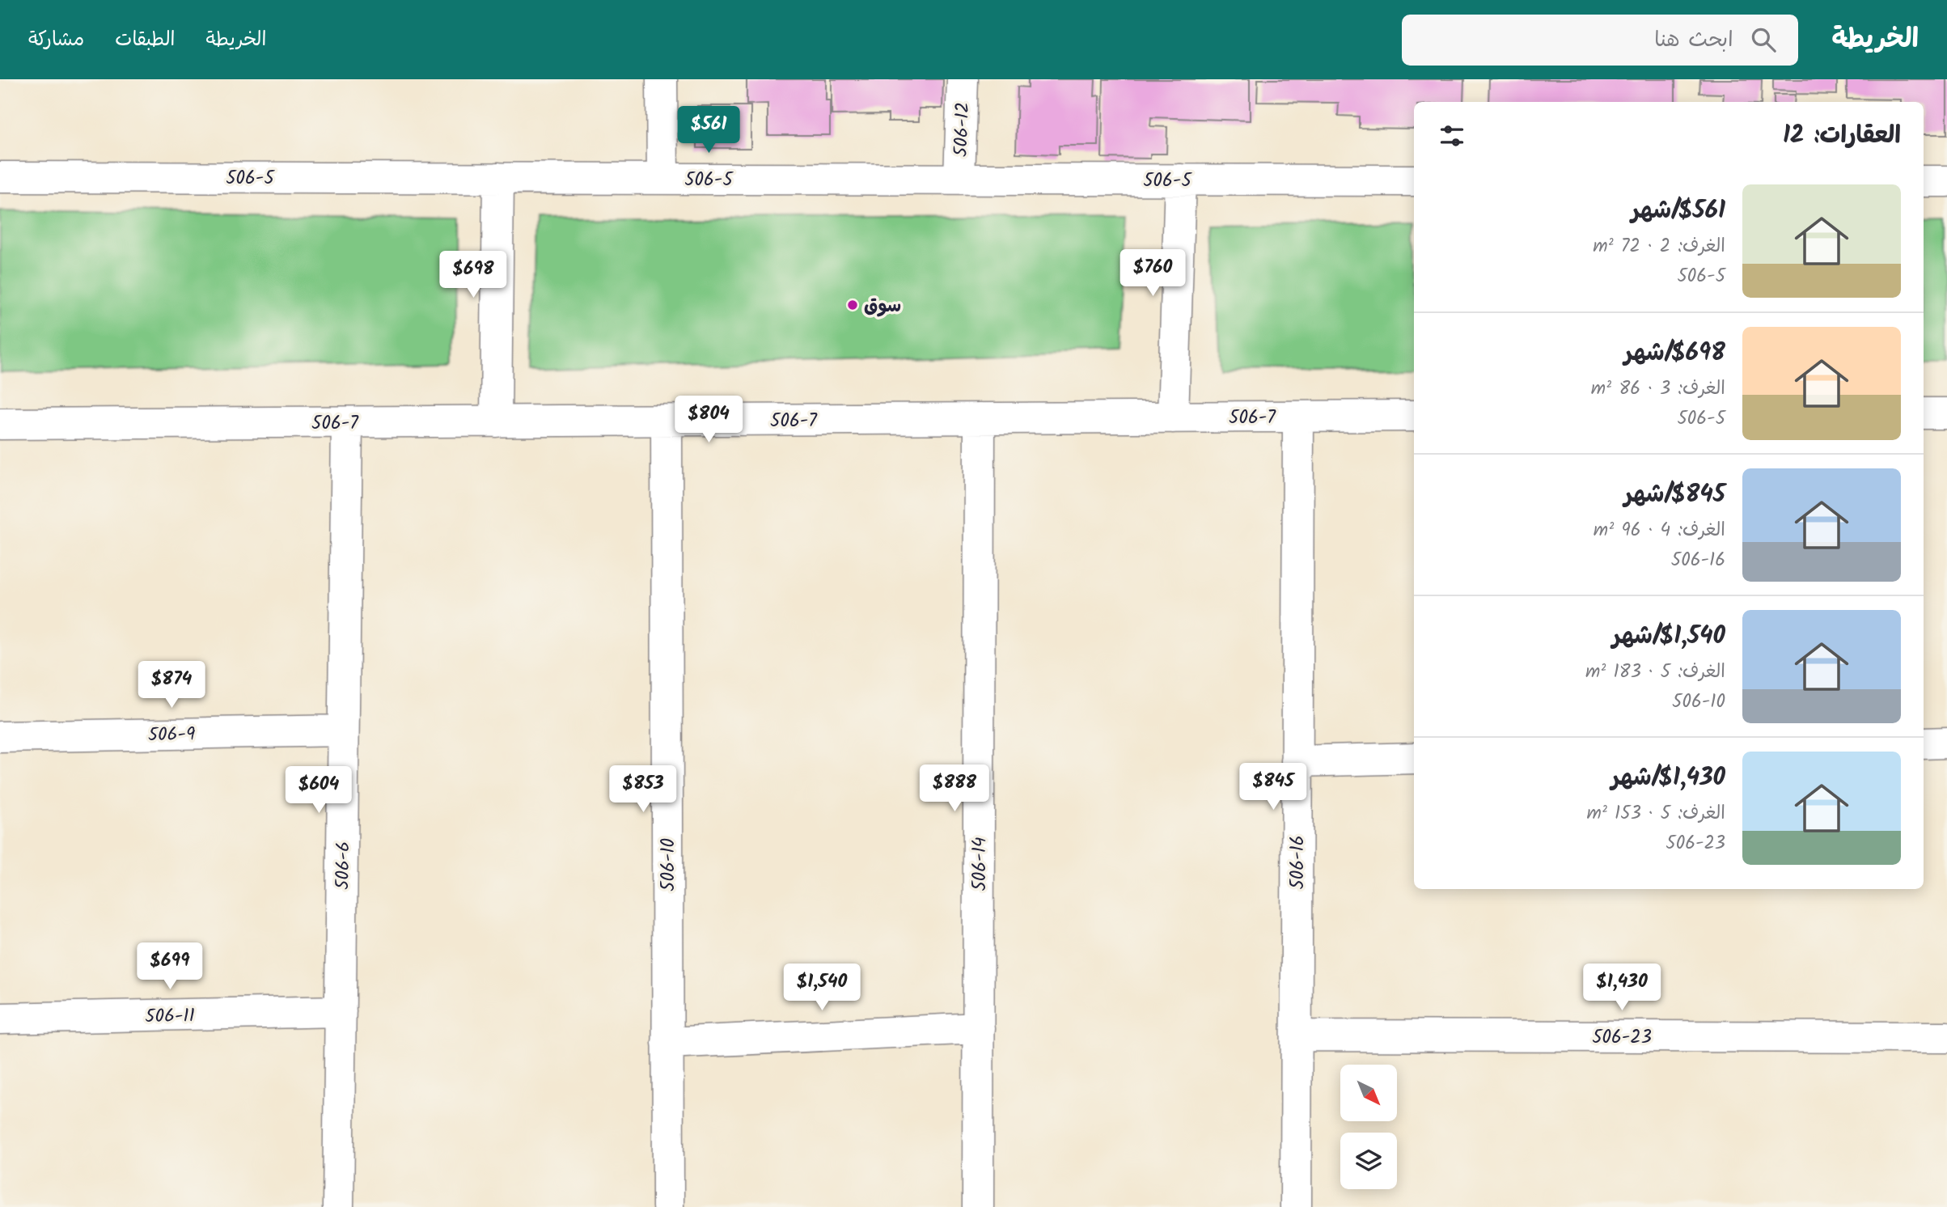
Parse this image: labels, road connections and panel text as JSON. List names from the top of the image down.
{
  "streets": {
    "street": [
      "506-12",
      "506-5",
      "506-7",
      "506-9",
      "506-16",
      "506-14",
      "506-10",
      "506-6",
      "506-11",
      "506-23"
    ]
  },
  "crossings": [
    ["506-12", "506-5"],
    ["506-7", "506-16"],
    ["506-7", "506-14"],
    ["506-7", "506-10"],
    ["506-7", "506-6"],
    ["506-9", "506-6"],
    ["506-16", "506-23"],
    ["506-6", "506-11"]
  ],
  "places": ["سوق"],
  "north": "bottom right",
  "page": {
    "header": "الخريطة",
    "search": "ابحث هنا",
    "nav": ["الخريطة", "الطبقات", "مشاركة"],
    "heading": "العقارات: 12",
    "price": [
      "$561",
      "$760",
      "$698",
      "$804",
      "$874",
      "$845",
      "$888",
      "$853",
      "$604",
      "$699",
      "$1,540",
      "$1,430"
    ],
    "list": [
      {
        "name": "$561/شهر",
        "note": "الغرف: 2 · 72 m² · 506-5"
      },
      {
        "name": "$698/شهر",
        "note": "الغرف: 3 · 86 m² · 506-5"
      },
      {
        "name": "$845/شهر",
        "note": "الغرف: 4 · 96 m² · 506-16"
      },
      {
        "name": "$1,540/شهر",
        "note": "الغرف: 5 · 183 m² · 506-10"
      },
      {
        "name": "$1,430/شهر",
        "note": "الغرف: 5 · 153 m² · 506-23"
      }
    ]
  }
}
